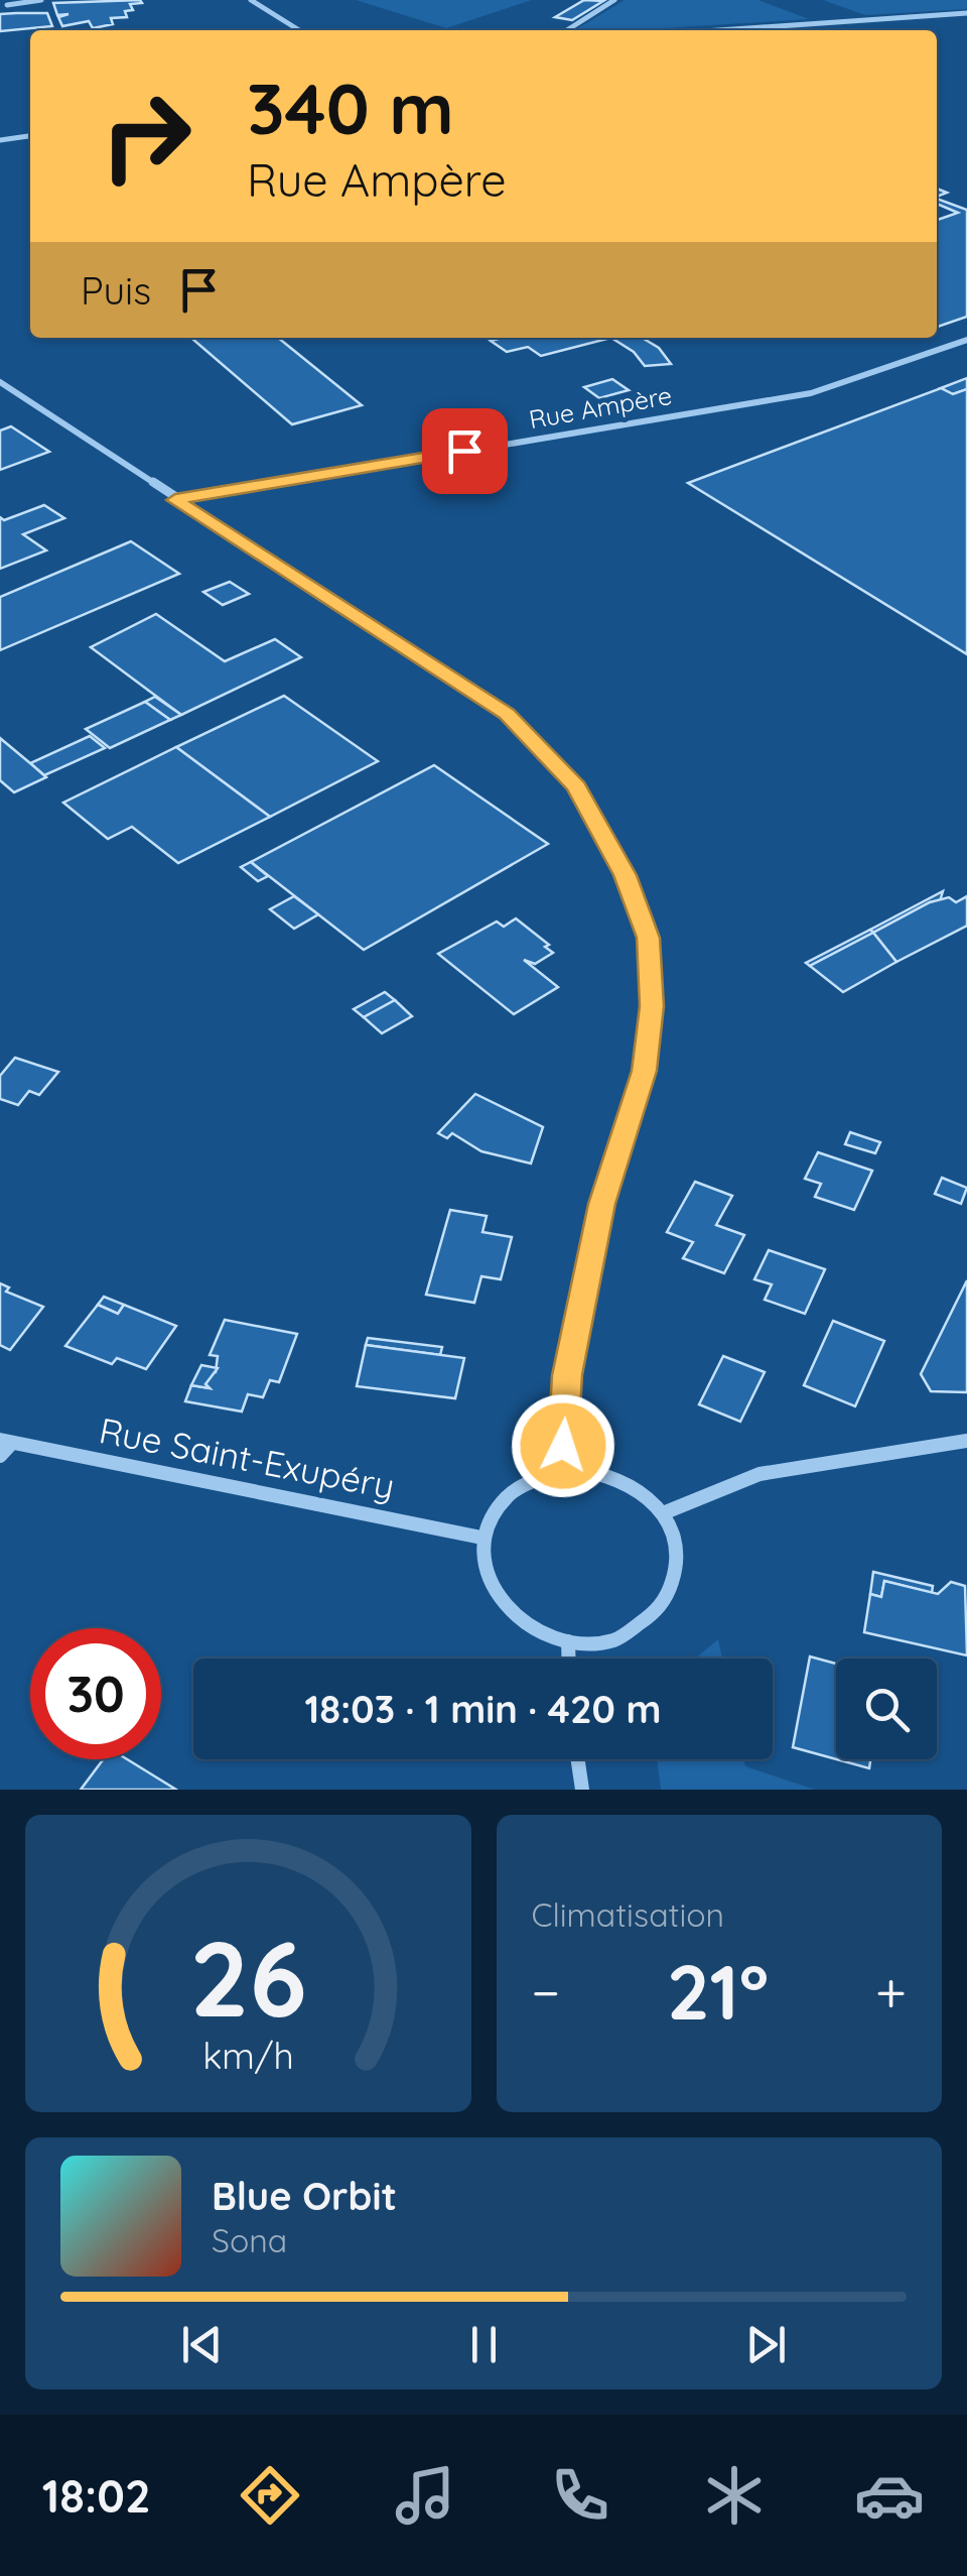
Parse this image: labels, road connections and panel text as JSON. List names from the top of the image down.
{
  "streets": {
    "street": ["Rue Ampère", "Rue Saint-Exupéry"]
  },
  "page": {
    "turn": ["340 m", "Rue Ampère"],
    "then": "Puis",
    "limit": "30",
    "trip": "18:03 · 1 min · 420 m",
    "tile": "Climatisation",
    "heat": ["−", "21°", "+"],
    "song": ["Blue Orbit", "Sona"],
    "tabs": "18:02",
    "gauge": ["26", "km/h"]
  }
}
